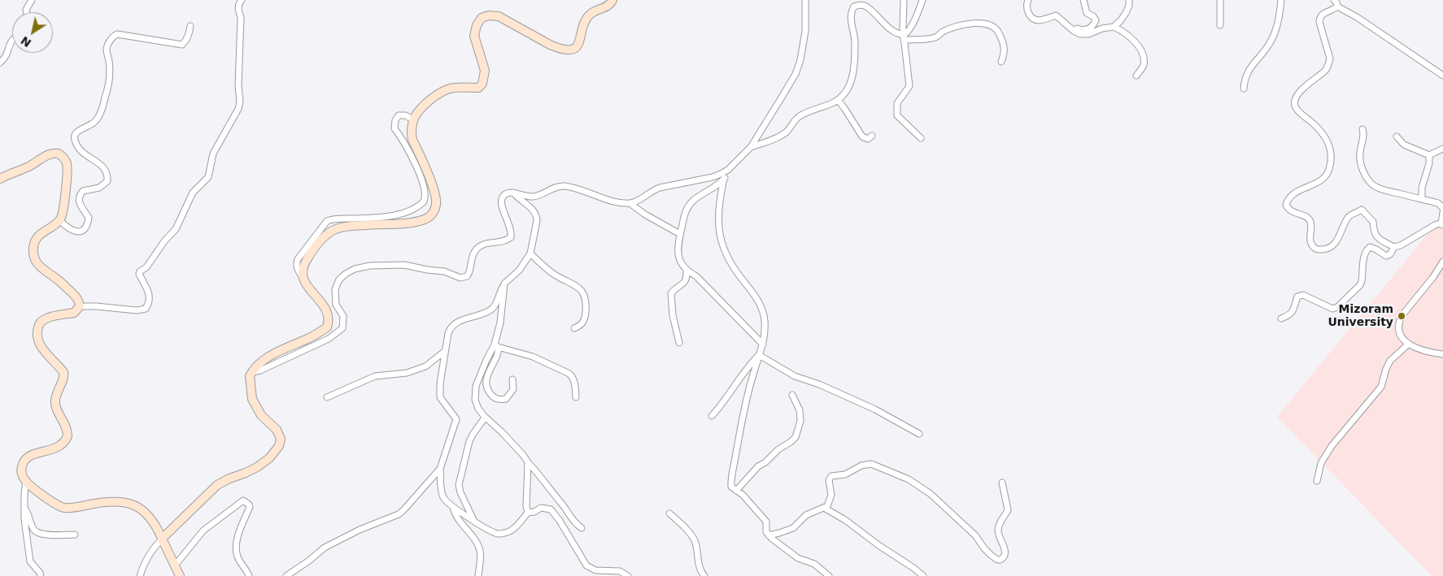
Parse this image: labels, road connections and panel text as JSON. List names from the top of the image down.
{
  "places": ["Mizoram University"],
  "north": "bottom left"
}
